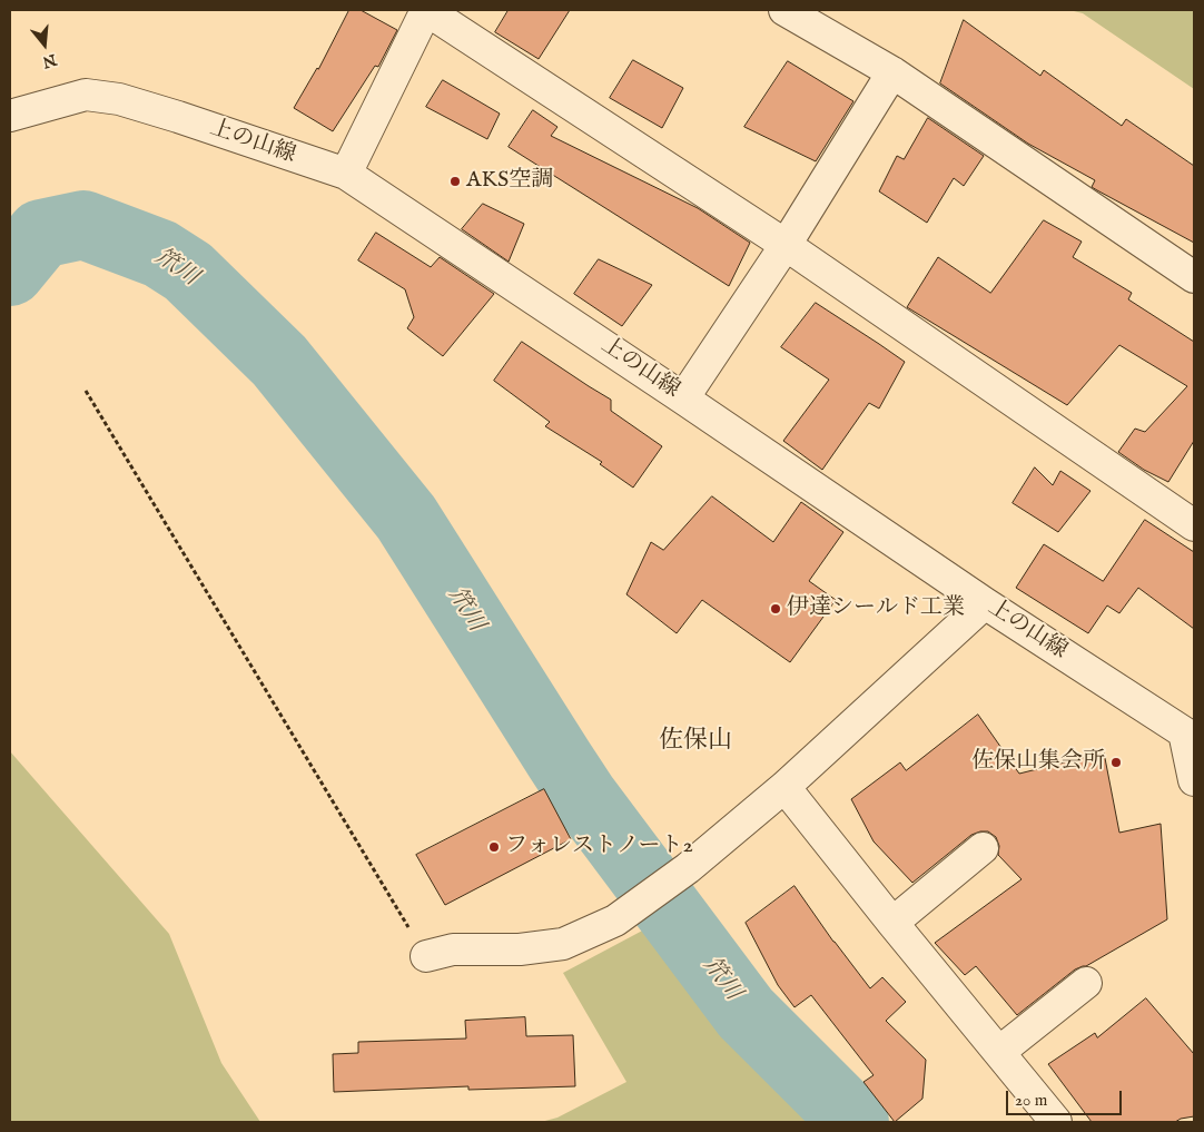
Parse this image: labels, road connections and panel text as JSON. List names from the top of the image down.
{
  "streets": {
    "street": ["上の山線"]
  },
  "districts": ["佐保山"],
  "water": ["笊川"],
  "places": [
    "AKS空調",
    "伊達シールド工業",
    "佐保山集会所",
    "フォレストノート2"
  ],
  "scale_bar": "20 m",
  "north": "bottom"
}
